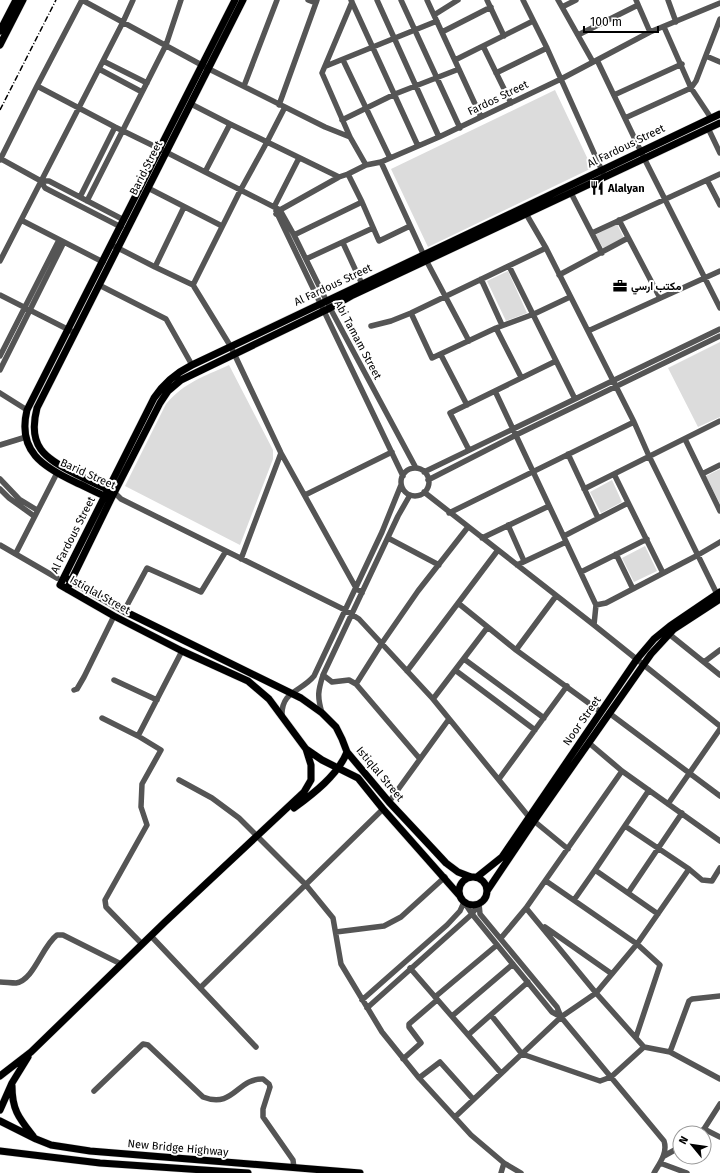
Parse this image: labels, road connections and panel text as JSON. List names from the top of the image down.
{
  "streets": {
    "main road": [
      "Al Fardous Street",
      "Barid Street",
      "Istiqlal Street",
      "Noor Street",
      "New Bridge Highway"
    ],
    "street": ["Fardos Street", "Abi Tamam Street"]
  },
  "crossings": [
    ["Al Fardous Street", "Barid Street"],
    ["Al Fardous Street", "Abi Tamam Street"],
    ["Al Fardous Street", "Istiqlal Street"],
    ["Barid Street", "Noor Street"],
    ["Istiqlal Street", "Noor Street"]
  ],
  "places": {
    "restaurant": ["Alalyan"],
    "office": ["مكتب ارسي"]
  },
  "scale_bar": "100 m",
  "north": "top left"
}
